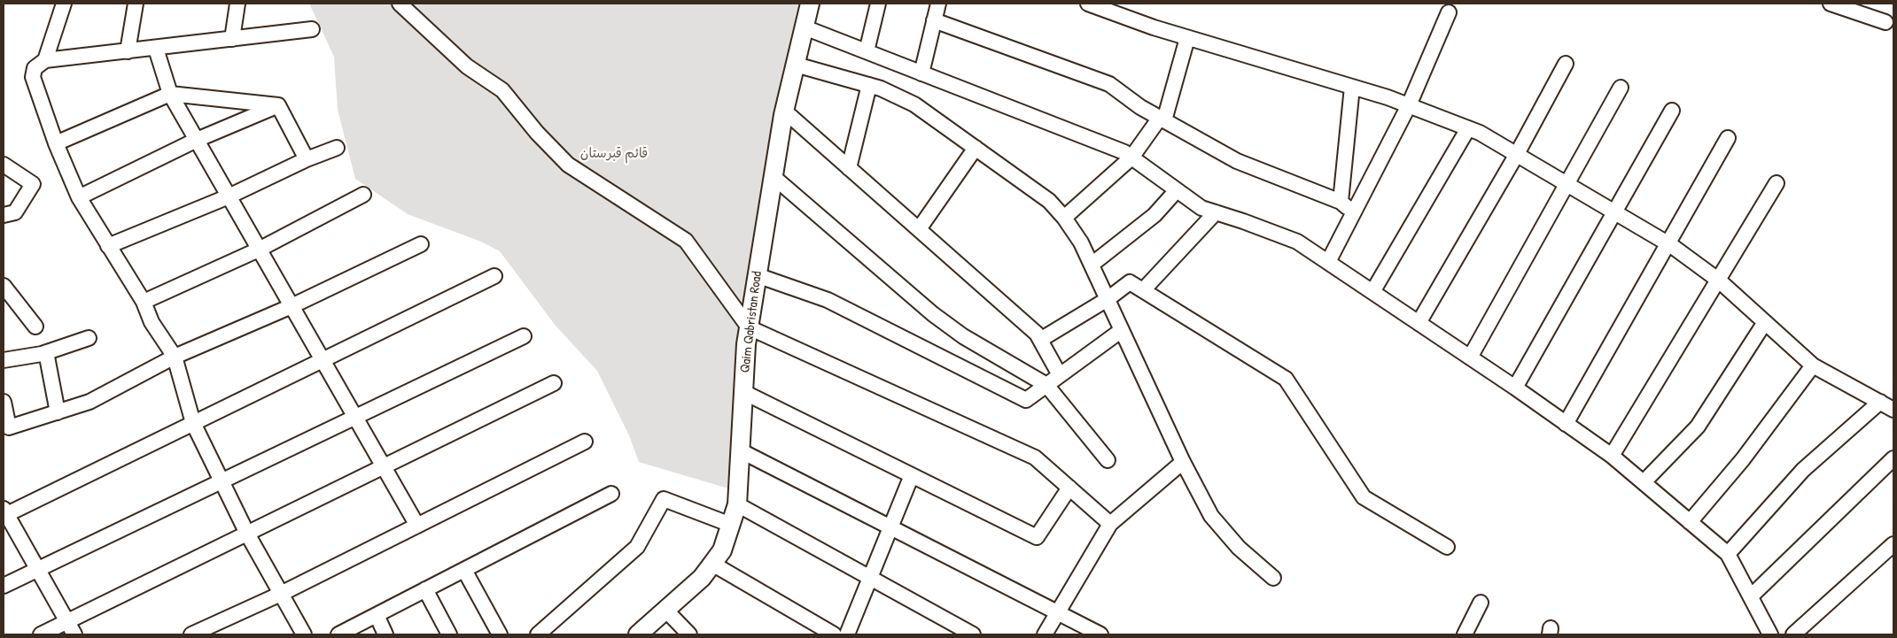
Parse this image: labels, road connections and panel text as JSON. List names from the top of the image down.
{
  "streets": {
    "street": ["Qaim Qabristan Road"]
  },
  "parks": ["قائم قبرستان"]
}
